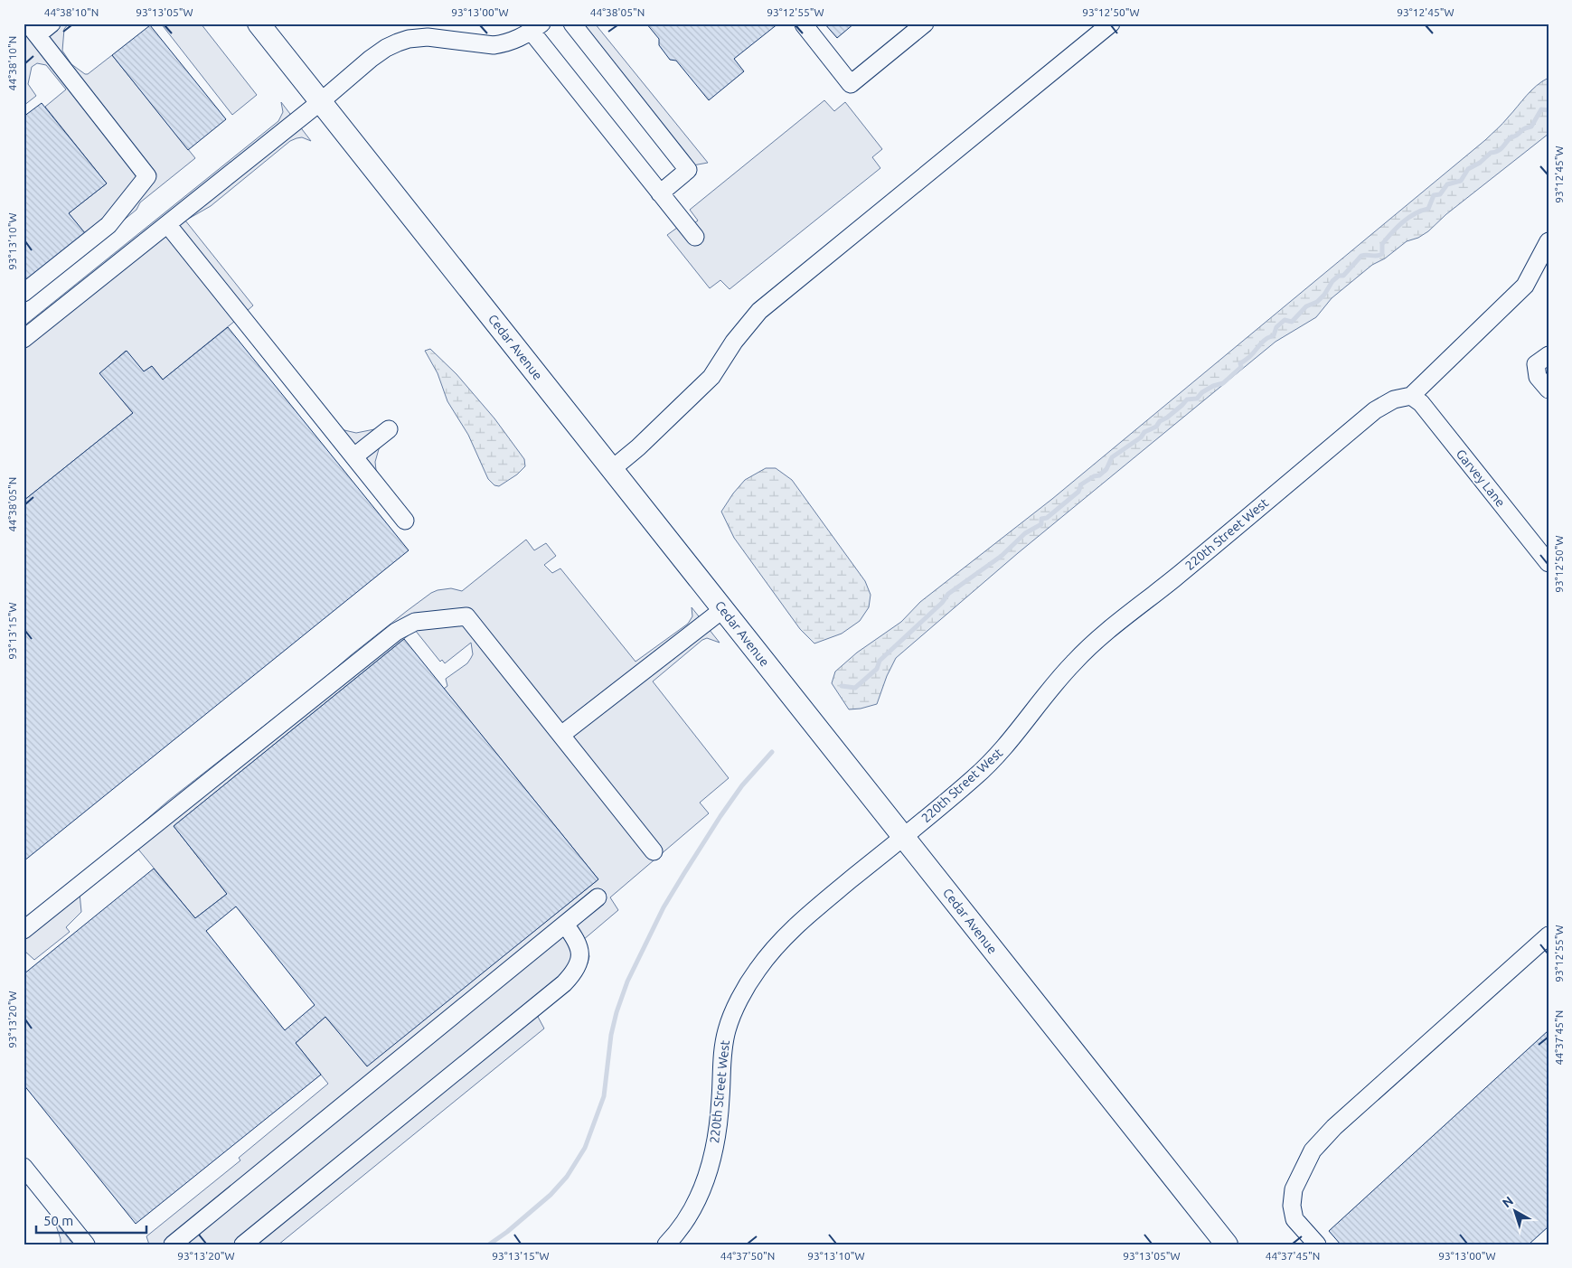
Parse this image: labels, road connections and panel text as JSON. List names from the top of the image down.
{
  "streets": {
    "main road": ["Cedar Avenue"],
    "street": ["Garvey Lane", "220th Street West"]
  },
  "crossings": [
    ["Cedar Avenue", "220th Street West"],
    ["Garvey Lane", "220th Street West"]
  ],
  "scale_bar": "50 m",
  "north": "top left",
  "coordinates": [
    "44°38'10\"N",
    "93°13'05\"W",
    "93°13'00\"W",
    "44°38'05\"N",
    "93°12'55\"W",
    "93°12'50\"W",
    "93°12'45\"W",
    "93°13'10\"W",
    "93°13'15\"W",
    "93°13'20\"W",
    "44°37'45\"N",
    "44°37'50\"N"
  ]
}
